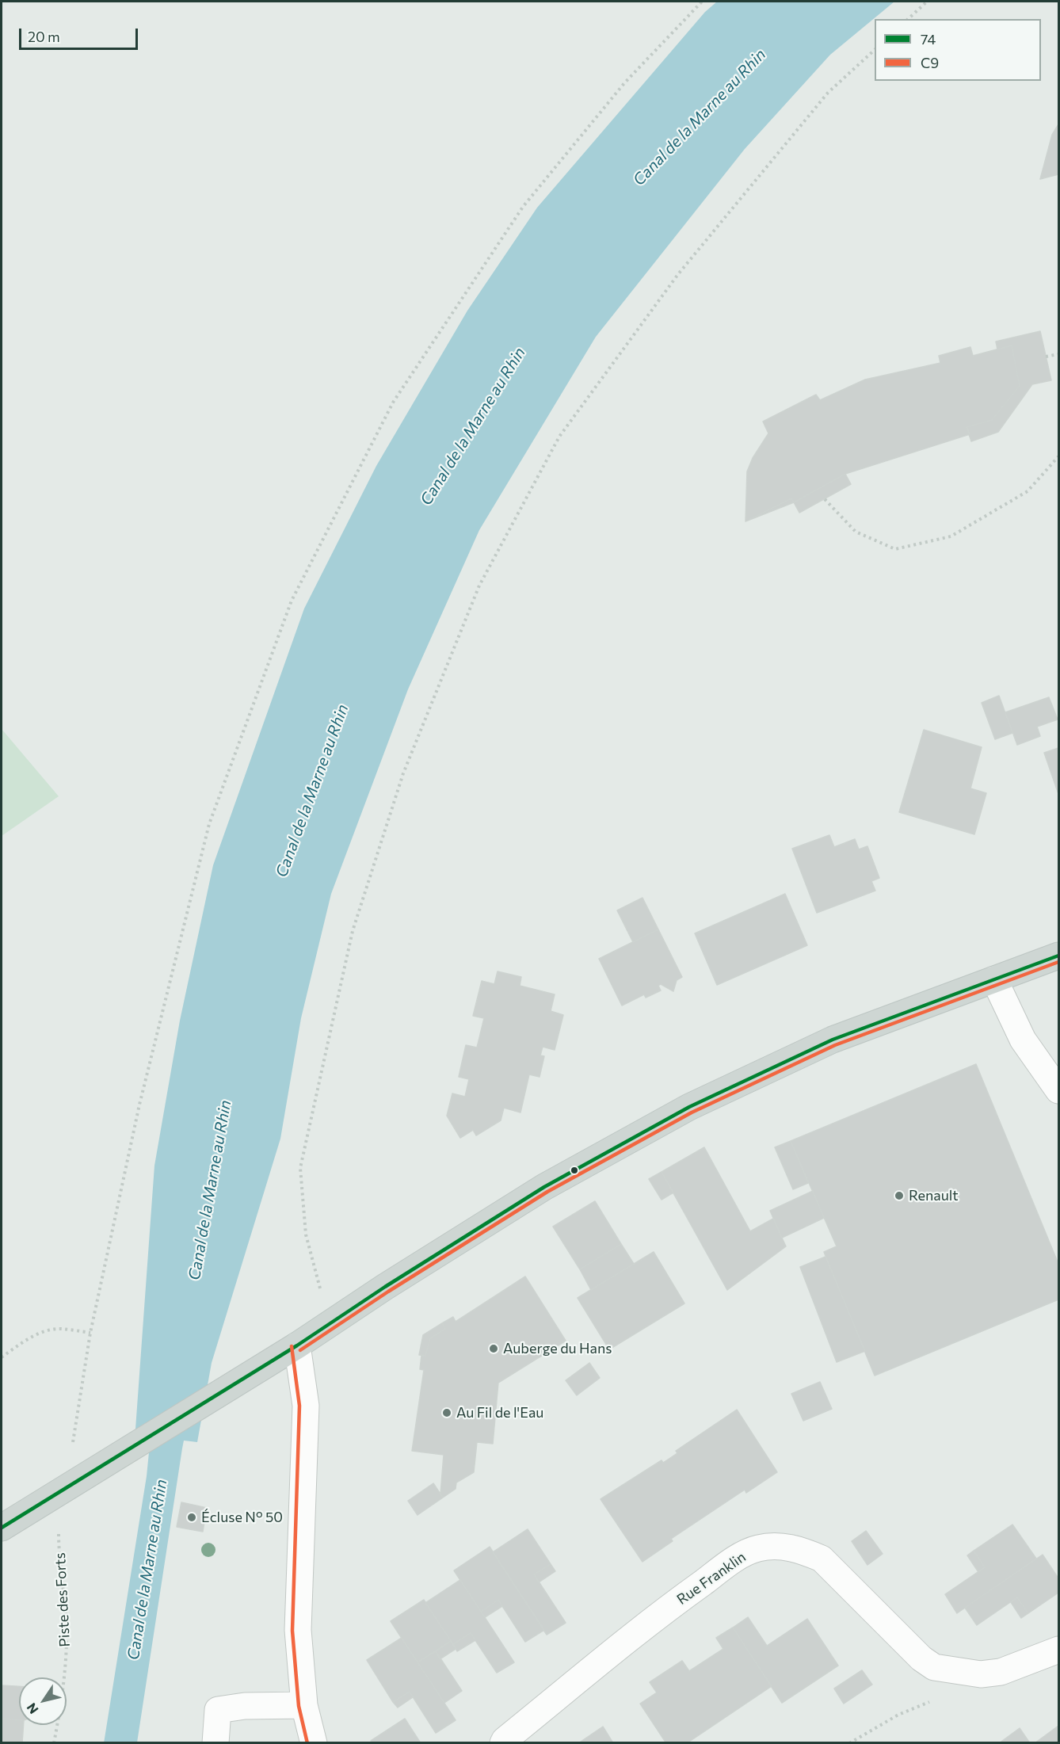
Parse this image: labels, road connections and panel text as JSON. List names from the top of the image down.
{
  "streets": {
    "street": ["Rue Franklin"],
    "path": ["Piste des Forts"]
  },
  "water": ["Canal de la Marne au Rhin"],
  "places": [
    "Renault",
    "Auberge du Hans",
    "Au Fil de l'Eau",
    "Écluse N° 50"
  ],
  "lines": ["transit line 74", "transit line C9"],
  "legend": ["74", "C9"],
  "scale_bar": "20 m",
  "north": "bottom left"
}
